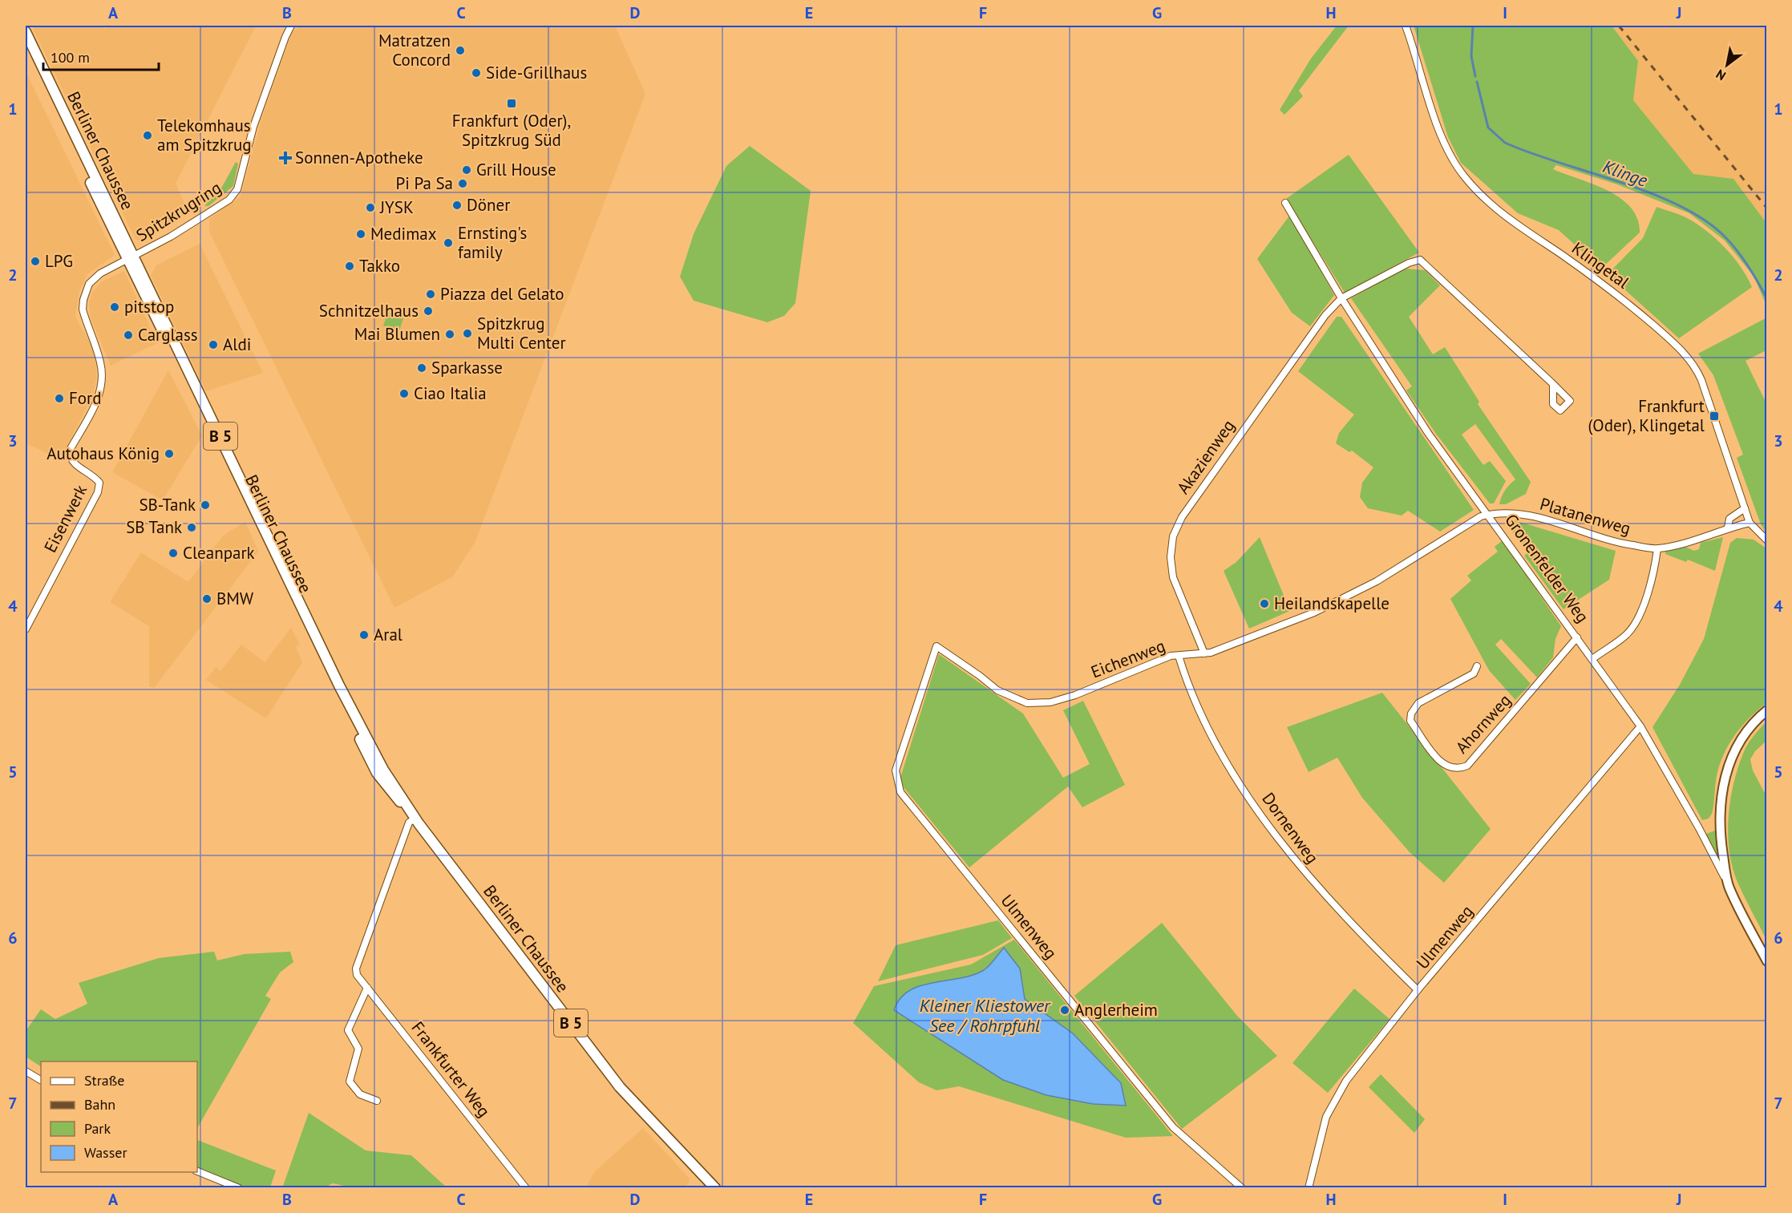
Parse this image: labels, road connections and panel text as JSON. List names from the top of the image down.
{
  "streets": {
    "main road": ["Berliner Chaussee", "B 5", "Gronenfelder Weg"],
    "street": [
      "Spitzkrugring",
      "Klingetal",
      "Akazienweg",
      "Platanenweg",
      "Eisenwerk",
      "Eichenweg",
      "Ahornweg",
      "Dornenweg",
      "Ulmenweg",
      "Frankfurter Weg"
    ]
  },
  "crossings": [
    ["Berliner Chaussee", "Spitzkrugring"],
    ["Berliner Chaussee", "Eisenwerk"],
    ["Berliner Chaussee", "Frankfurter Weg"],
    ["Spitzkrugring", "Eisenwerk"],
    ["Klingetal", "Platanenweg"],
    ["Akazienweg", "Gronenfelder Weg"],
    ["Akazienweg", "Eichenweg"],
    ["Platanenweg", "Gronenfelder Weg"],
    ["Platanenweg", "Eichenweg"],
    ["Gronenfelder Weg", "Eichenweg"],
    ["Gronenfelder Weg", "Ahornweg"],
    ["Gronenfelder Weg", "Ulmenweg"],
    ["Eichenweg", "Dornenweg"],
    ["Eichenweg", "Ulmenweg"],
    ["Dornenweg", "Ulmenweg"]
  ],
  "water": ["Klinge", "Kleiner Kliestower See / Rohrpfuhl"],
  "places": {
    "other": [
      "Matratzen Concord",
      "Side-Grillhaus",
      "Telekomhaus am Spitzkrug",
      "Grill House",
      "Pi Pa Sa",
      "Döner",
      "JYSK",
      "Medimax",
      "Ernsting's family",
      "LPG",
      "Takko",
      "Piazza del Gelato",
      "pitstop",
      "Schnitzelhaus",
      "Spitzkrug Multi Center",
      "Mai Blumen",
      "Carglass",
      "Aldi",
      "Sparkasse",
      "Ciao Italia",
      "Ford",
      "Autohaus König",
      "SB-Tank",
      "SB Tank",
      "Cleanpark",
      "BMW",
      "Heilandskapelle",
      "Aral",
      "Anglerheim"
    ],
    "transit": ["Frankfurt (Oder), Spitzkrug Süd", "Frankfurt (Oder), Klingetal"],
    "health": ["Sonnen-Apotheke"]
  },
  "legend": [
    "Straße",
    "Bahn",
    "Park",
    "Wasser"
  ],
  "scale_bar": "100 m",
  "north": "bottom left",
  "grid": {
    "columns": [
      "A",
      "B",
      "C",
      "D",
      "E",
      "F",
      "G",
      "H",
      "I",
      "J"
    ],
    "rows": [
      "1",
      "2",
      "3",
      "4",
      "5",
      "6",
      "7"
    ]
  }
}
